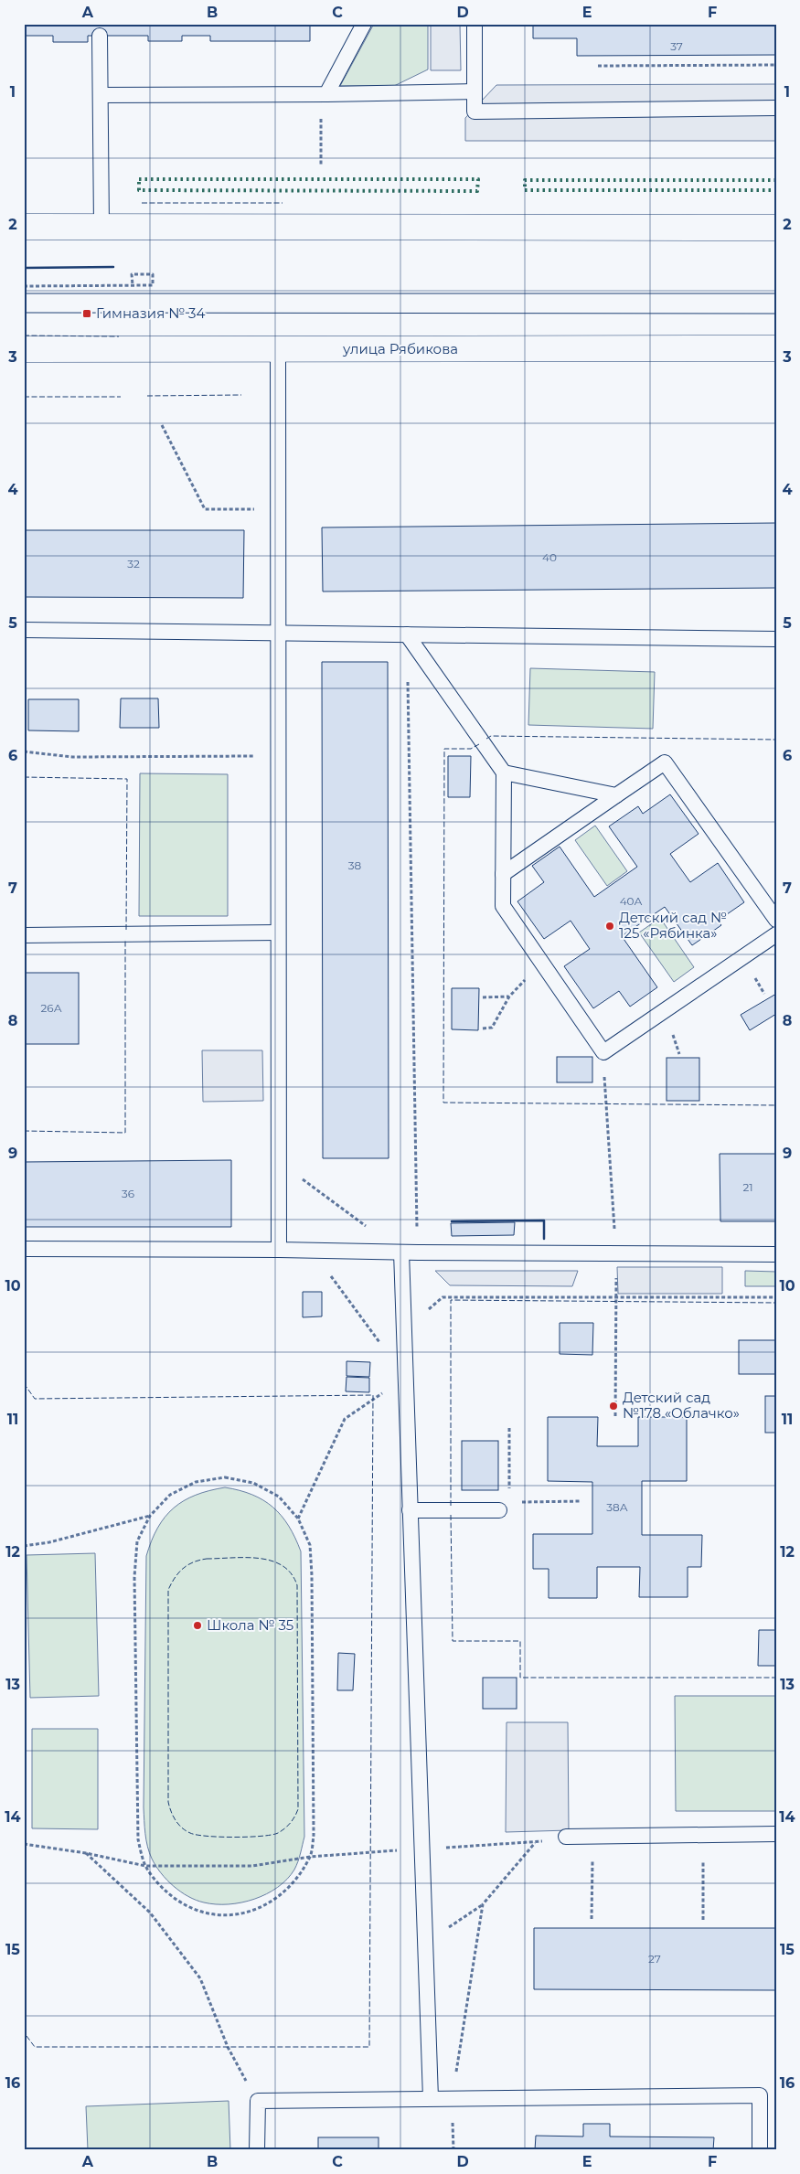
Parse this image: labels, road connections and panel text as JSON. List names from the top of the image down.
{
  "streets": {
    "main road": ["улица Рябикова"]
  },
  "places": {
    "transit": ["Гимназия № 34"],
    "other": ["Детский сад № 125 «Рябинка»", "Детский сад №178 «Облачко»", "Школа № 35"]
  },
  "house_numbers": [
    "37",
    "40",
    "32",
    "38",
    "40А",
    "26А",
    "21",
    "36",
    "38А",
    "27"
  ],
  "grid": {
    "columns": [
      "A",
      "B",
      "C",
      "D",
      "E",
      "F"
    ],
    "rows": [
      "1",
      "2",
      "3",
      "4",
      "5",
      "6",
      "7",
      "8",
      "9",
      "10",
      "11",
      "12",
      "13",
      "14",
      "15",
      "16"
    ]
  }
}
